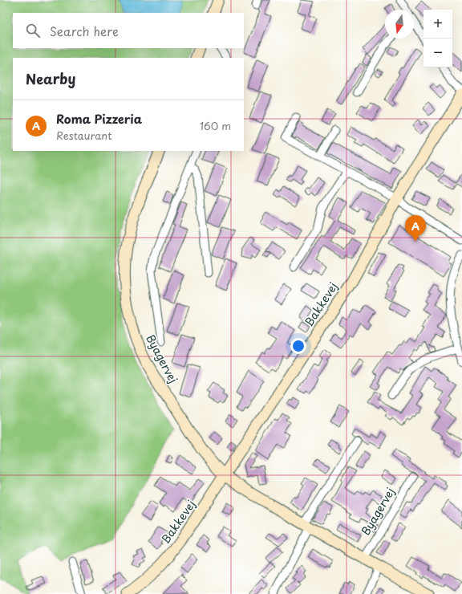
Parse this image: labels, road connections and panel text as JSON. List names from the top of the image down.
{
  "streets": {
    "street": ["Bakkevej", "Byagervej"]
  },
  "crossings": [
    ["Bakkevej", "Byagervej"]
  ],
  "north": "bottom",
  "page": {
    "map_buttons": ["+", "−"],
    "search": "Search here",
    "heading": "Nearby",
    "list": [
      {
        "mark": "A",
        "name": "Roma Pizzeria",
        "note": "Restaurant",
        "value": "160 m"
      }
    ],
    "pins": "A"
  }
}
